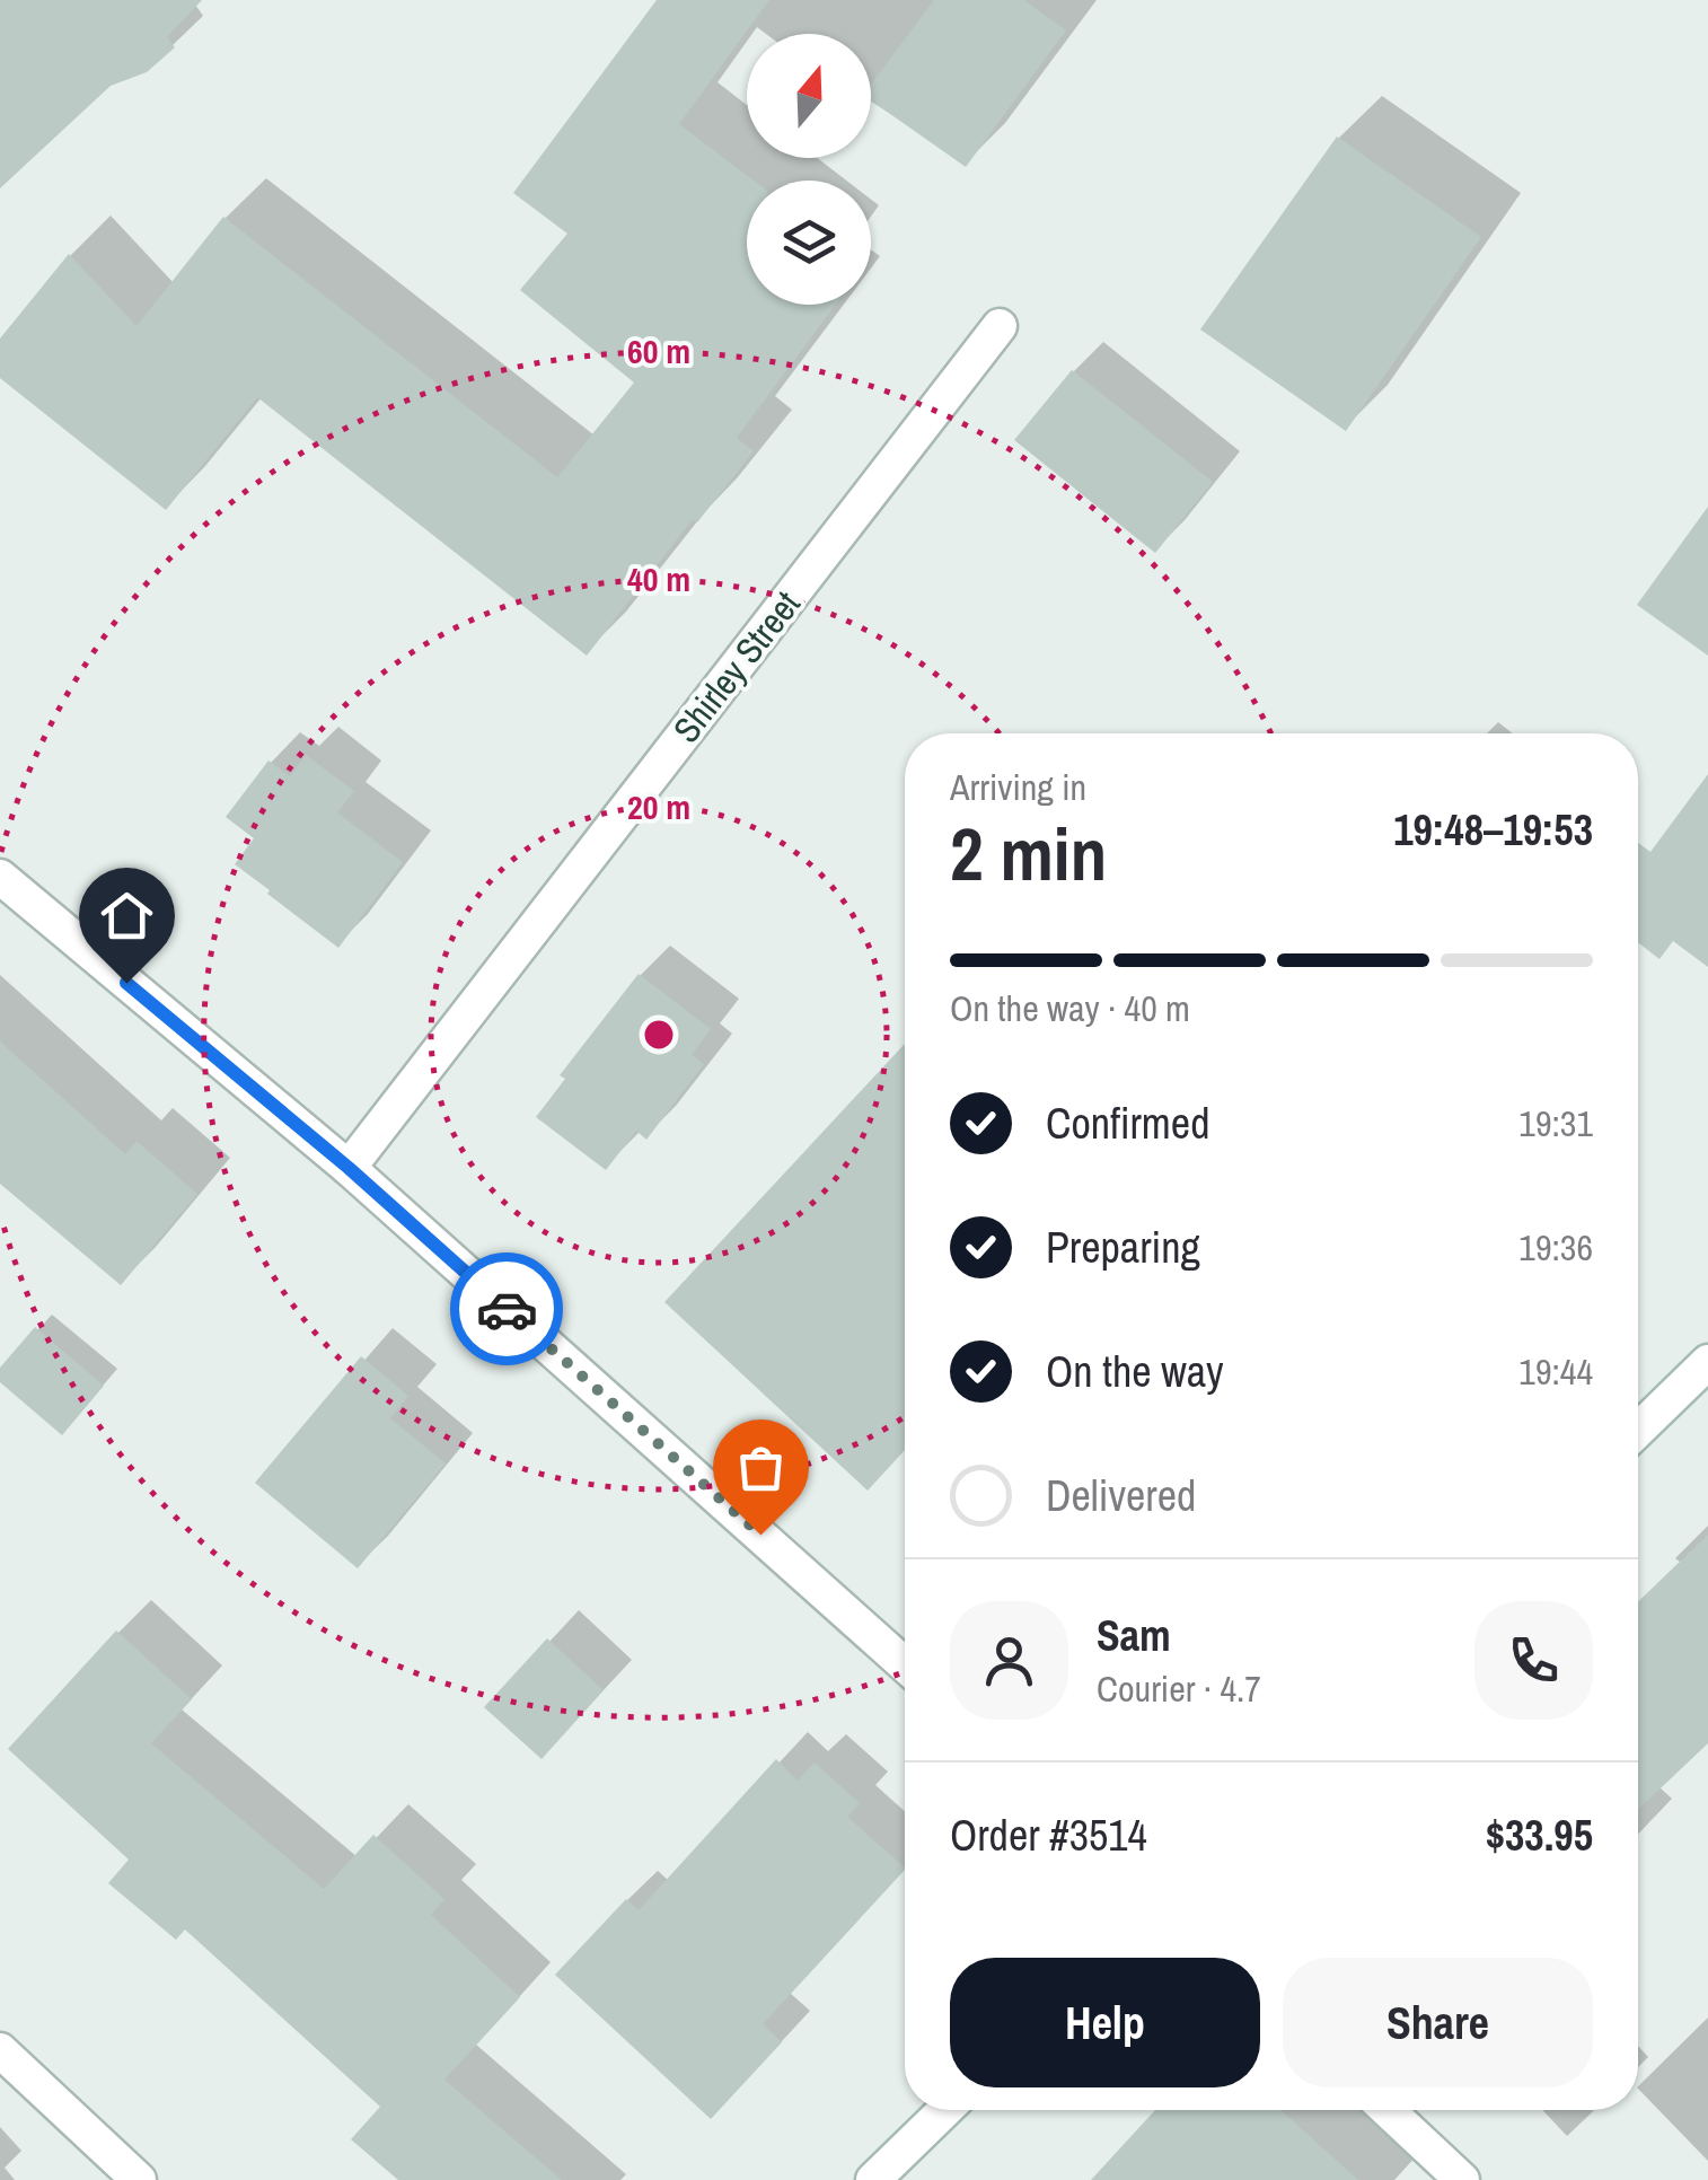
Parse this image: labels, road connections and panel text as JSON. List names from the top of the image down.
{
  "streets": {
    "street": ["Shirley Street"]
  },
  "north": "top",
  "page": {
    "heading": ["2 min", "Arriving in", "19:48–19:53"],
    "panel": [
      "Sam",
      "Courier · 4.7",
      "Order #3514",
      "$33.95"
    ],
    "bar": "On the way · 40 m",
    "list": [
      ["Confirmed", "19:31"],
      ["Preparing", "19:36"],
      ["On the way", "19:44"],
      "Delivered"
    ],
    "buttons": ["Help", "Share"]
  },
  "rings": ["60 m", "40 m", "20 m"]
}
